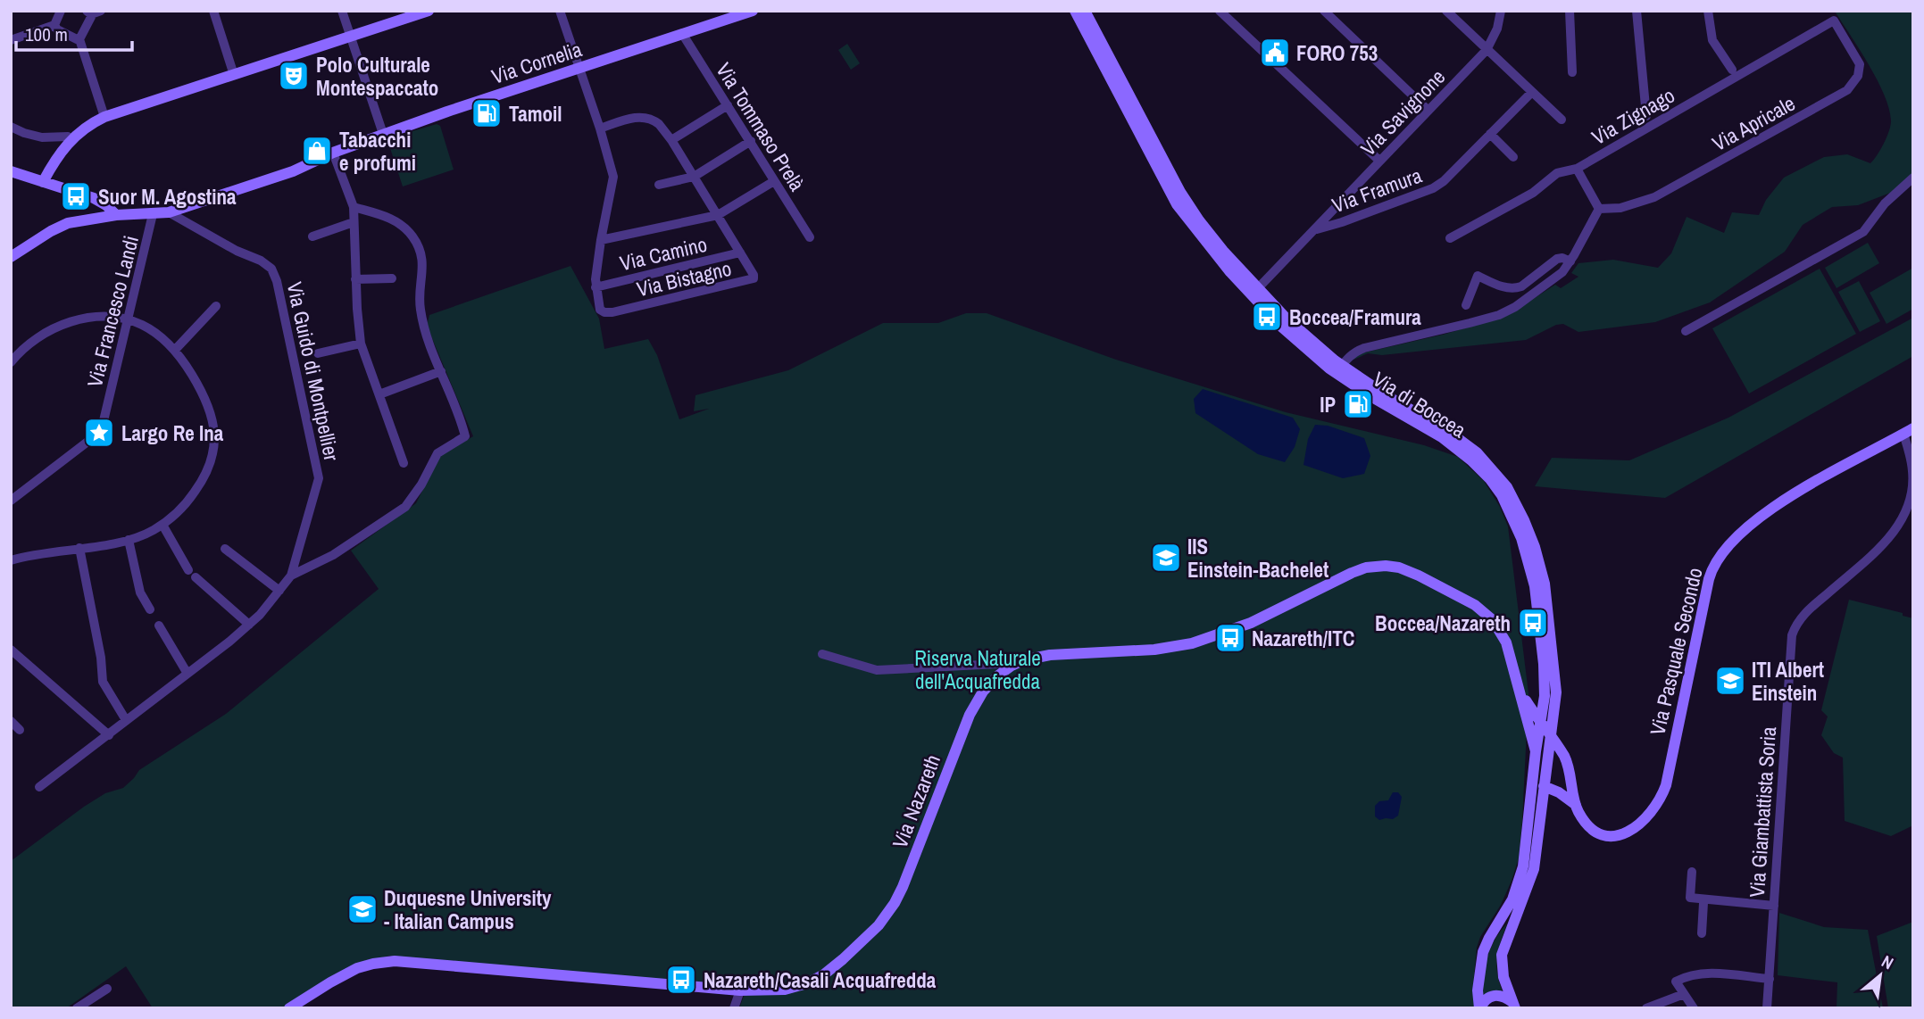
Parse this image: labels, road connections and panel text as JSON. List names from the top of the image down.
{
  "streets": {
    "street": [
      "Via Cornelia",
      "Via Savignone",
      "Via Zignago",
      "Via Apricale",
      "Via Tommaso Prelà",
      "Via Framura",
      "Via Camino",
      "Via Bistagno",
      "Via Francesco Landi",
      "Via Guido di Montpellier",
      "Via di Boccea",
      "Via Pasquale Secondo",
      "Via Nazareth",
      "Via Giambattista Soria"
    ]
  },
  "crossings": [
    ["Via Cornelia", "Via Tommaso Prelà"],
    ["Via Cornelia", "Via Guido di Montpellier"],
    ["Via Savignone", "Via Framura"],
    ["Via Zignago", "Via Apricale"],
    ["Via Framura", "Via di Boccea"],
    ["Via Camino", "Via Bistagno"],
    ["Via di Boccea", "Via Pasquale Secondo"],
    ["Via di Boccea", "Via Nazareth"],
    ["Via Pasquale Secondo", "Via Nazareth"],
    ["Via Pasquale Secondo", "Via Giambattista Soria"]
  ],
  "parks": ["Riserva Naturale dell'Acquafredda"],
  "places": {
    "public building": ["FORO 753"],
    "theatre": ["Polo Culturale Montespaccato"],
    "fuel station": ["Tamoil", "IP"],
    "shop": ["Tabacchi e profumi"],
    "bus stop": [
      "Suor M. Agostina",
      "Boccea/Framura",
      "Boccea/Nazareth",
      "Nazareth/ITC",
      "Nazareth/Casali Acquafredda"
    ],
    "place": ["Largo Re Ina"],
    "school or university": ["IIS Einstein-Bachelet", "ITI Albert Einstein", "Duquesne University - Italian Campus"]
  },
  "scale_bar": "100 m",
  "north": "top right"
}
